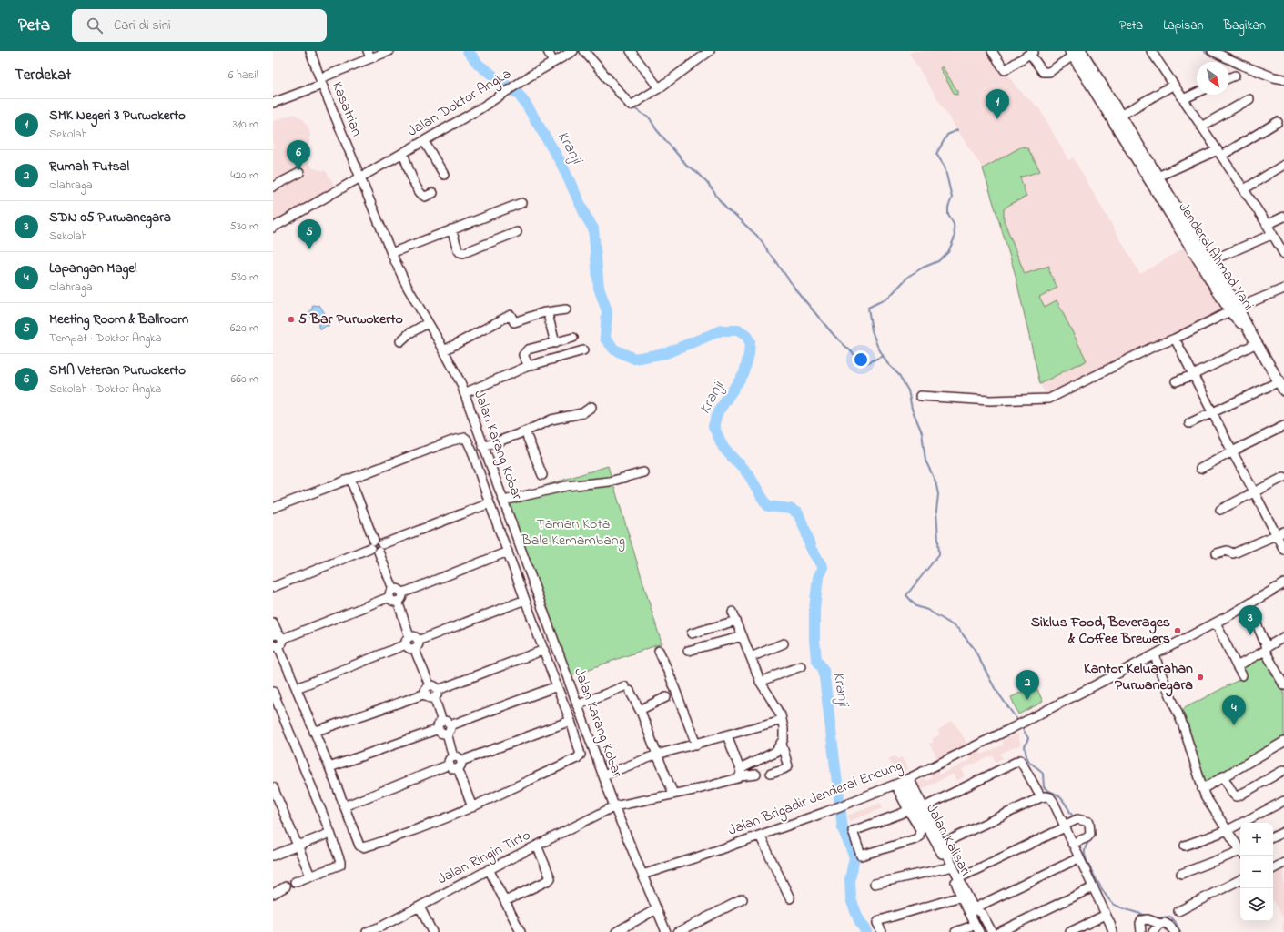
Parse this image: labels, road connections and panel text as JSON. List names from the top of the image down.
{
  "streets": {
    "main road": ["Jenderal Ahmad Yani"],
    "street": [
      "Jalan Doktor Angka",
      "Kasatrian",
      "Jalan Karang Kobar",
      "Jalan Brigadir Jenderal Encung",
      "Jalan Kalisari",
      "Jalan Ringin Tirto"
    ]
  },
  "crossings": [
    ["Jalan Doktor Angka", "Kasatrian"],
    ["Jalan Doktor Angka", "Jalan Karang Kobar"],
    ["Kasatrian", "Jalan Karang Kobar"],
    ["Jalan Karang Kobar", "Jalan Brigadir Jenderal Encung"],
    ["Jalan Karang Kobar", "Jalan Ringin Tirto"],
    ["Jalan Brigadir Jenderal Encung", "Jalan Kalisari"]
  ],
  "water": ["Kranji"],
  "parks": ["Taman Kota Bale Kemambang"],
  "places": ["5 Bar Purwokerto", "Siklus Food, Beverages & Coffee Brewers", "Kantor Keluarahan Purwanegara"],
  "north": "bottom right",
  "page": {
    "header": "Peta",
    "search": "Cari di sini",
    "nav": ["Peta", "Lapisan", "Bagikan"],
    "heading": ["Terdekat", "6 hasil"],
    "pins": [
      "1",
      "6",
      "5",
      "3",
      "2",
      "4"
    ],
    "list": [
      {
        "mark": "1",
        "name": "SMK Negeri 3 Purwokerto",
        "note": "Sekolah",
        "value": "310 m"
      },
      {
        "mark": "2",
        "name": "Rumah Futsal",
        "note": "Olahraga",
        "value": "420 m"
      },
      {
        "mark": "3",
        "name": "SDN 05 Purwanegara",
        "note": "Sekolah",
        "value": "530 m"
      },
      {
        "mark": "4",
        "name": "Lapangan Magel",
        "note": "Olahraga",
        "value": "580 m"
      },
      {
        "mark": "5",
        "name": "Meeting Room & Ballroom",
        "note": "Tempat · Doktor Angka",
        "value": "620 m"
      },
      {
        "mark": "6",
        "name": "SMA Veteran Purwokerto",
        "note": "Sekolah · Doktor Angka",
        "value": "660 m"
      }
    ],
    "map_buttons": ["+", "−"]
  }
}
